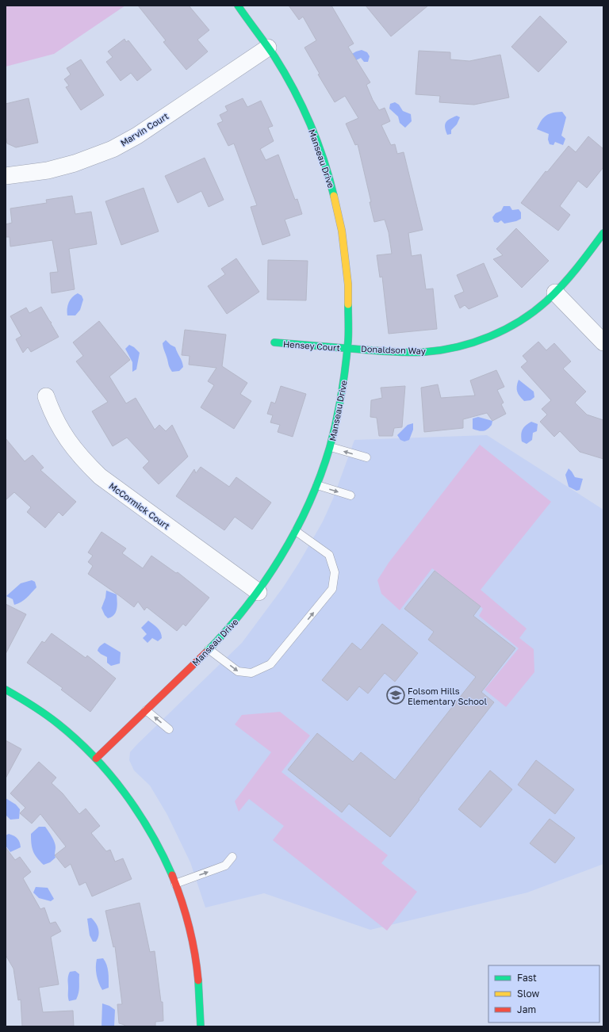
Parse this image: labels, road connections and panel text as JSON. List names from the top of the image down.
{
  "streets": {
    "street": [
      "Marvin Court",
      "Manseau Drive",
      "Hensey Court",
      "Donaldson Way",
      "McCormick Court"
    ]
  },
  "crossings": [
    ["Marvin Court", "Manseau Drive"],
    ["Manseau Drive", "Hensey Court"],
    ["Manseau Drive", "Donaldson Way"],
    ["Manseau Drive", "McCormick Court"],
    ["Hensey Court", "Donaldson Way"]
  ],
  "places": {
    "school or university": ["Folsom Hills Elementary School"]
  },
  "legend": ["Fast", "Slow", "Jam"]
}
